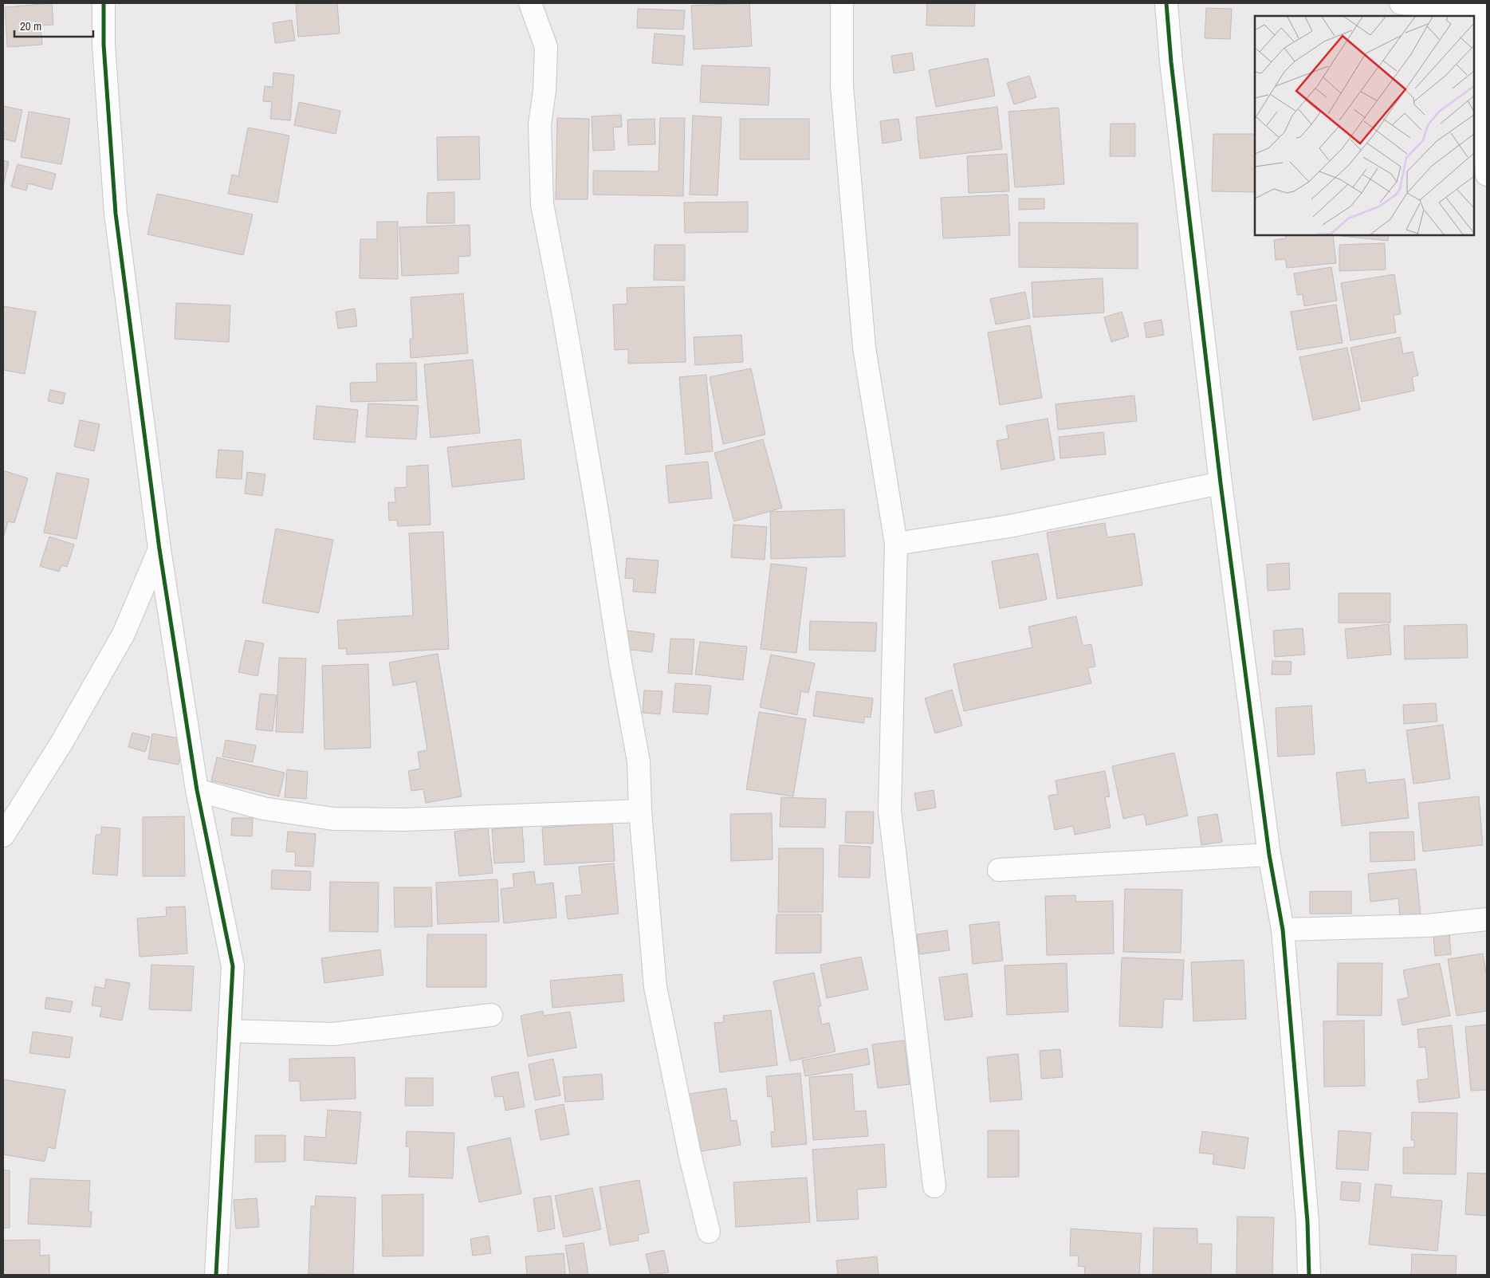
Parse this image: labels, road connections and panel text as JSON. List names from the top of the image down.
{
  "scale_bar": "20 m"
}
